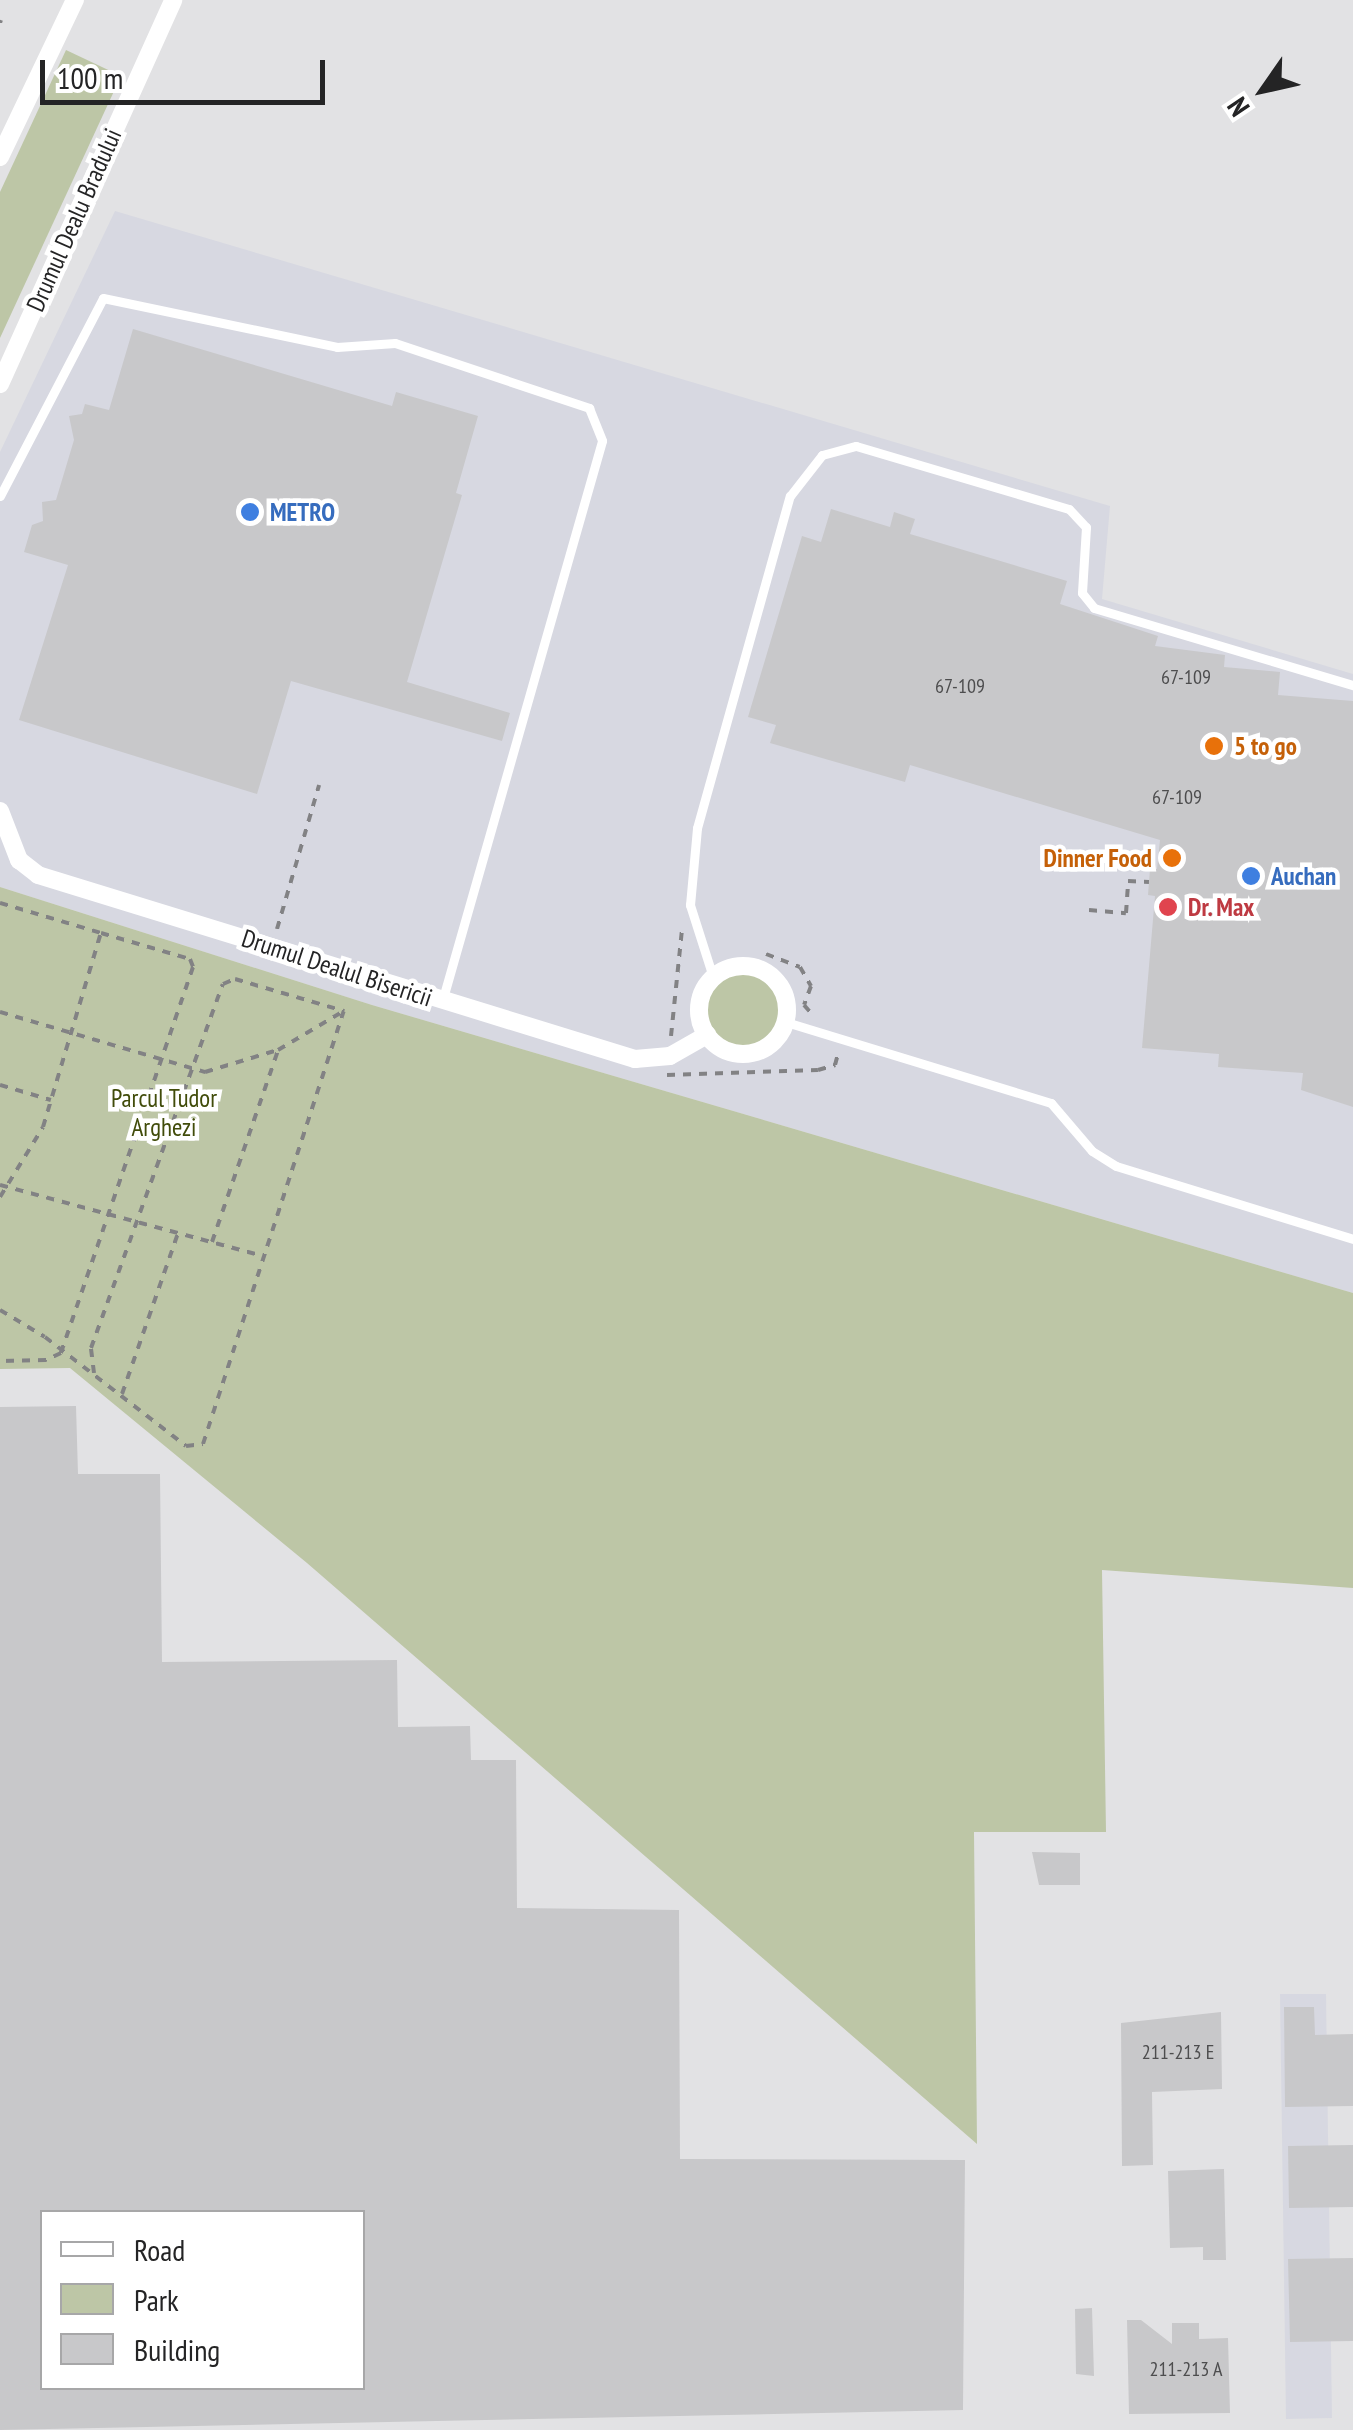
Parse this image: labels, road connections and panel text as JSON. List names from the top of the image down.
{
  "streets": {
    "street": ["Drumul Dealu Bradului", "Drumul Dealul Bisericii"]
  },
  "parks": ["Parcul Tudor Arghezi"],
  "places": [
    "METRO",
    "5 to go",
    "Dinner Food",
    "Auchan",
    "Dr. Max"
  ],
  "house_numbers": [
    "67-109",
    "67-109",
    "67-109",
    "211-213 E",
    "211-213 A"
  ],
  "legend": ["Road", "Park", "Building"],
  "scale_bar": "100 m",
  "north": "bottom left"
}
